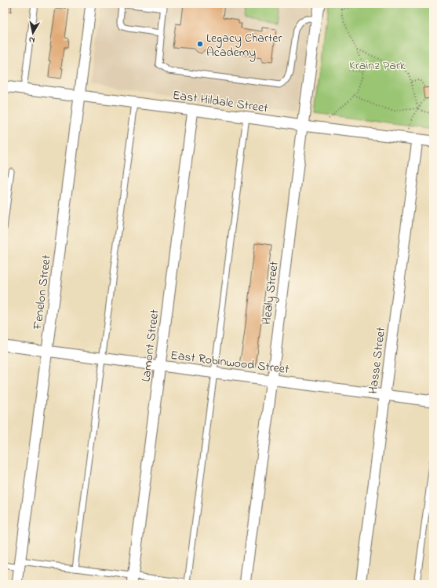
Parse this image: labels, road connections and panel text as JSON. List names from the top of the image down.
{
  "streets": {
    "street": [
      "East Hildale Street",
      "Fenelon Street",
      "Healy Street",
      "Lamont Street",
      "Hasse Street",
      "East Robinwood Street"
    ]
  },
  "crossings": [
    ["East Hildale Street", "Fenelon Street"],
    ["East Hildale Street", "Healy Street"],
    ["East Hildale Street", "Lamont Street"],
    ["East Hildale Street", "Hasse Street"],
    ["Fenelon Street", "East Robinwood Street"],
    ["Healy Street", "East Robinwood Street"],
    ["Lamont Street", "East Robinwood Street"],
    ["Hasse Street", "East Robinwood Street"]
  ],
  "parks": ["Krainz Park"],
  "places": ["Legacy Charter Academy"],
  "north": "bottom"
}
